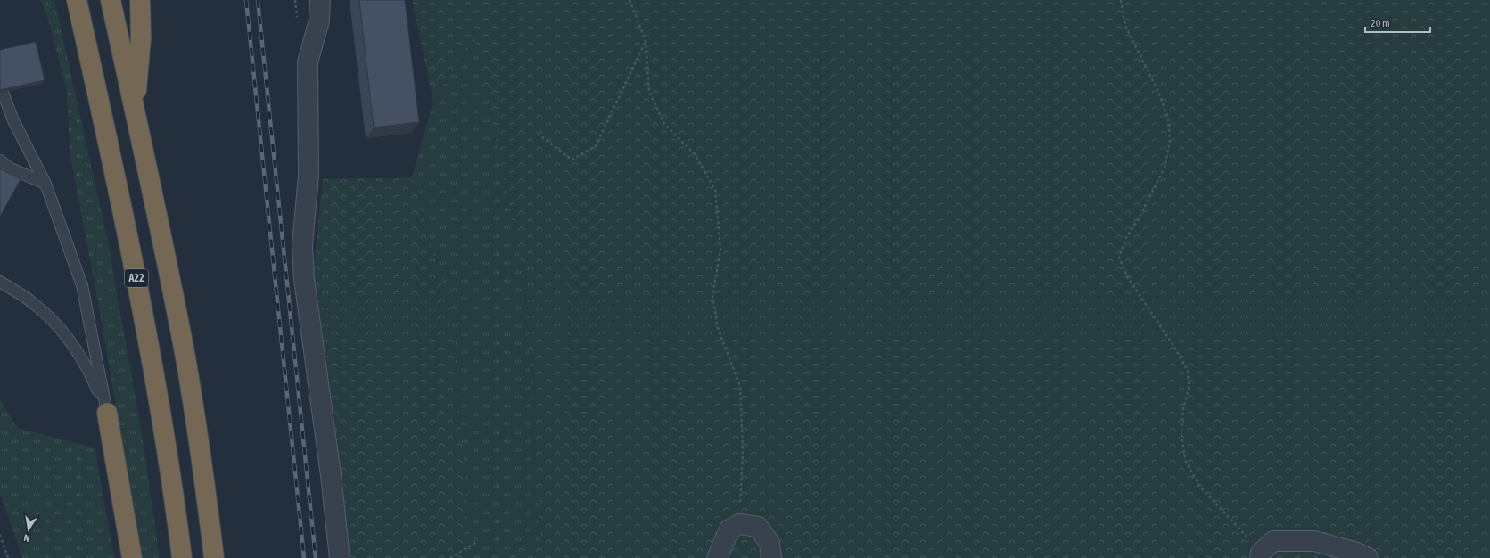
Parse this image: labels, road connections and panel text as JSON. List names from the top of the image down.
{
  "streets": {
    "highway": ["A22"]
  },
  "scale_bar": "20 m",
  "north": "bottom"
}
